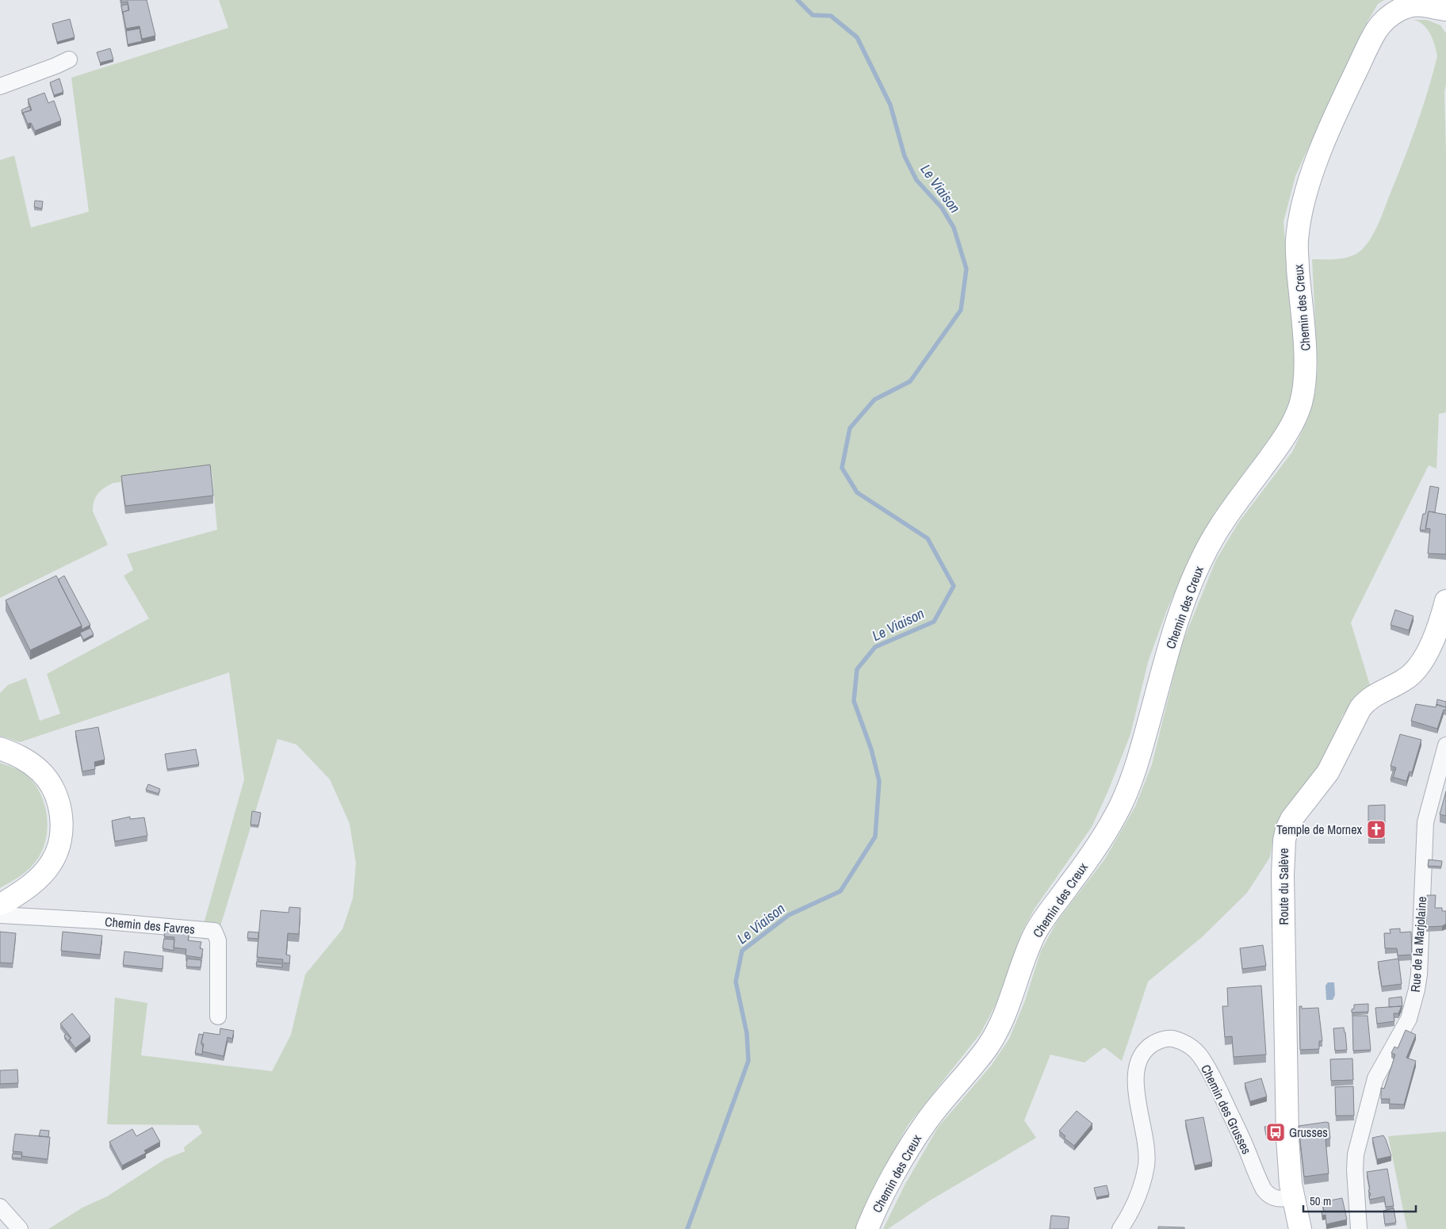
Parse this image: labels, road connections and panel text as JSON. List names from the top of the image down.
{
  "streets": {
    "street": [
      "Chemin des Creux",
      "Route du Salève",
      "Chemin des Favres",
      "Rue de la Marjolaine",
      "Chemin des Grusses"
    ]
  },
  "crossings": [
    ["Route du Salève", "Chemin des Grusses"]
  ],
  "water": ["Le Viaison"],
  "places": {
    "church": ["Temple de Mornex"],
    "bus stop": ["Grusses"]
  },
  "scale_bar": "50 m"
}
